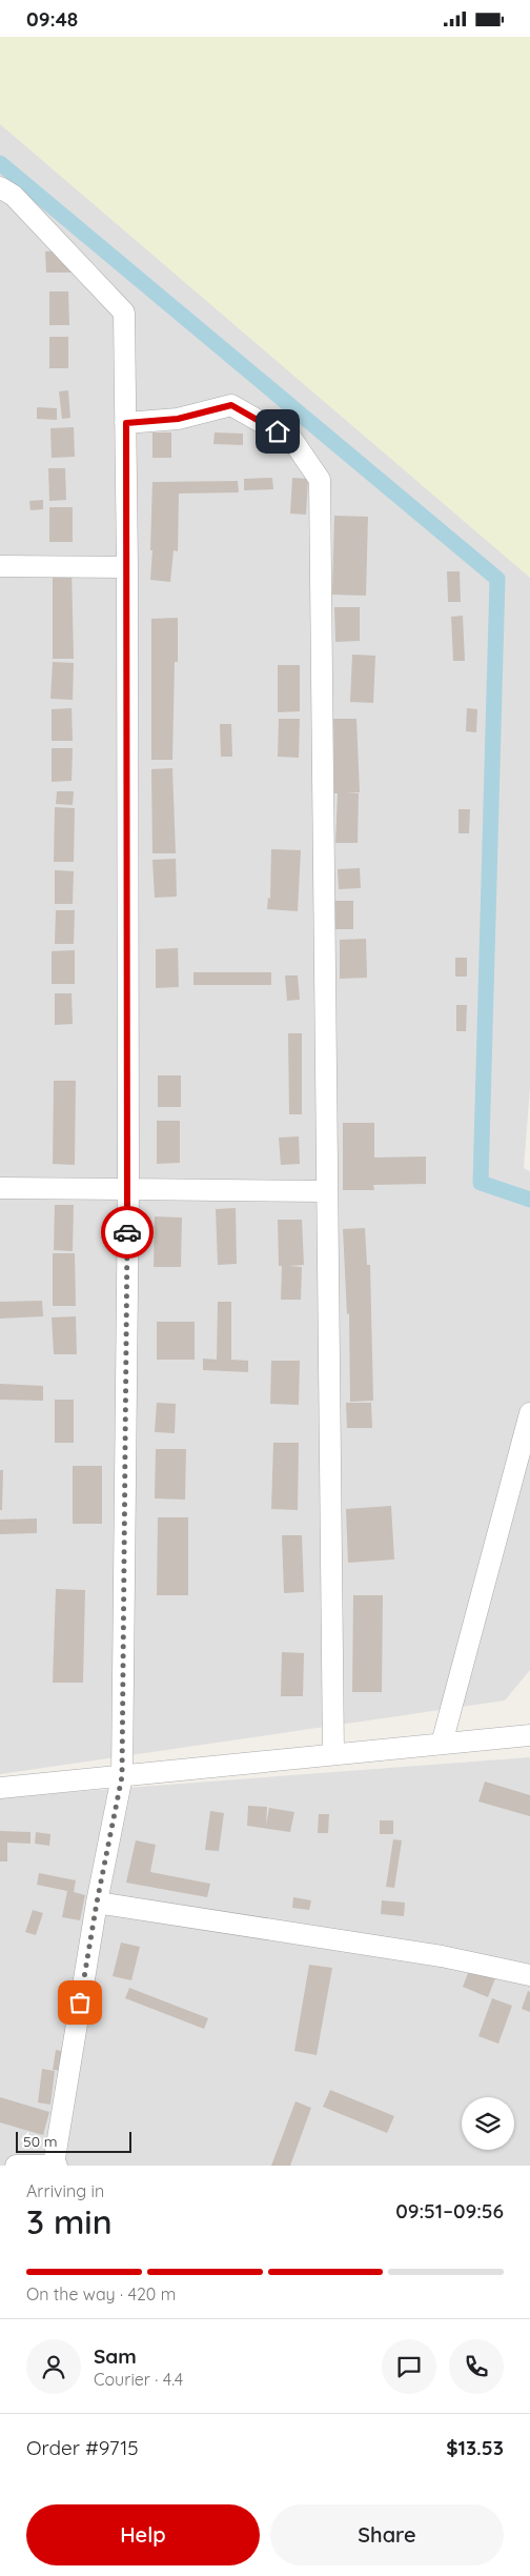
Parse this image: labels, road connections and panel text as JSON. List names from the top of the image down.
{
  "scale_bar": "50 m",
  "page": {
    "status": "09:48",
    "scale": "50 m",
    "heading": ["3 min", "Arriving in", "09:51–09:56"],
    "panel": [
      "Sam",
      "Courier · 4.4",
      "Order #9715",
      "$13.53"
    ],
    "bar": "On the way · 420 m",
    "buttons": ["Help", "Share"]
  }
}
